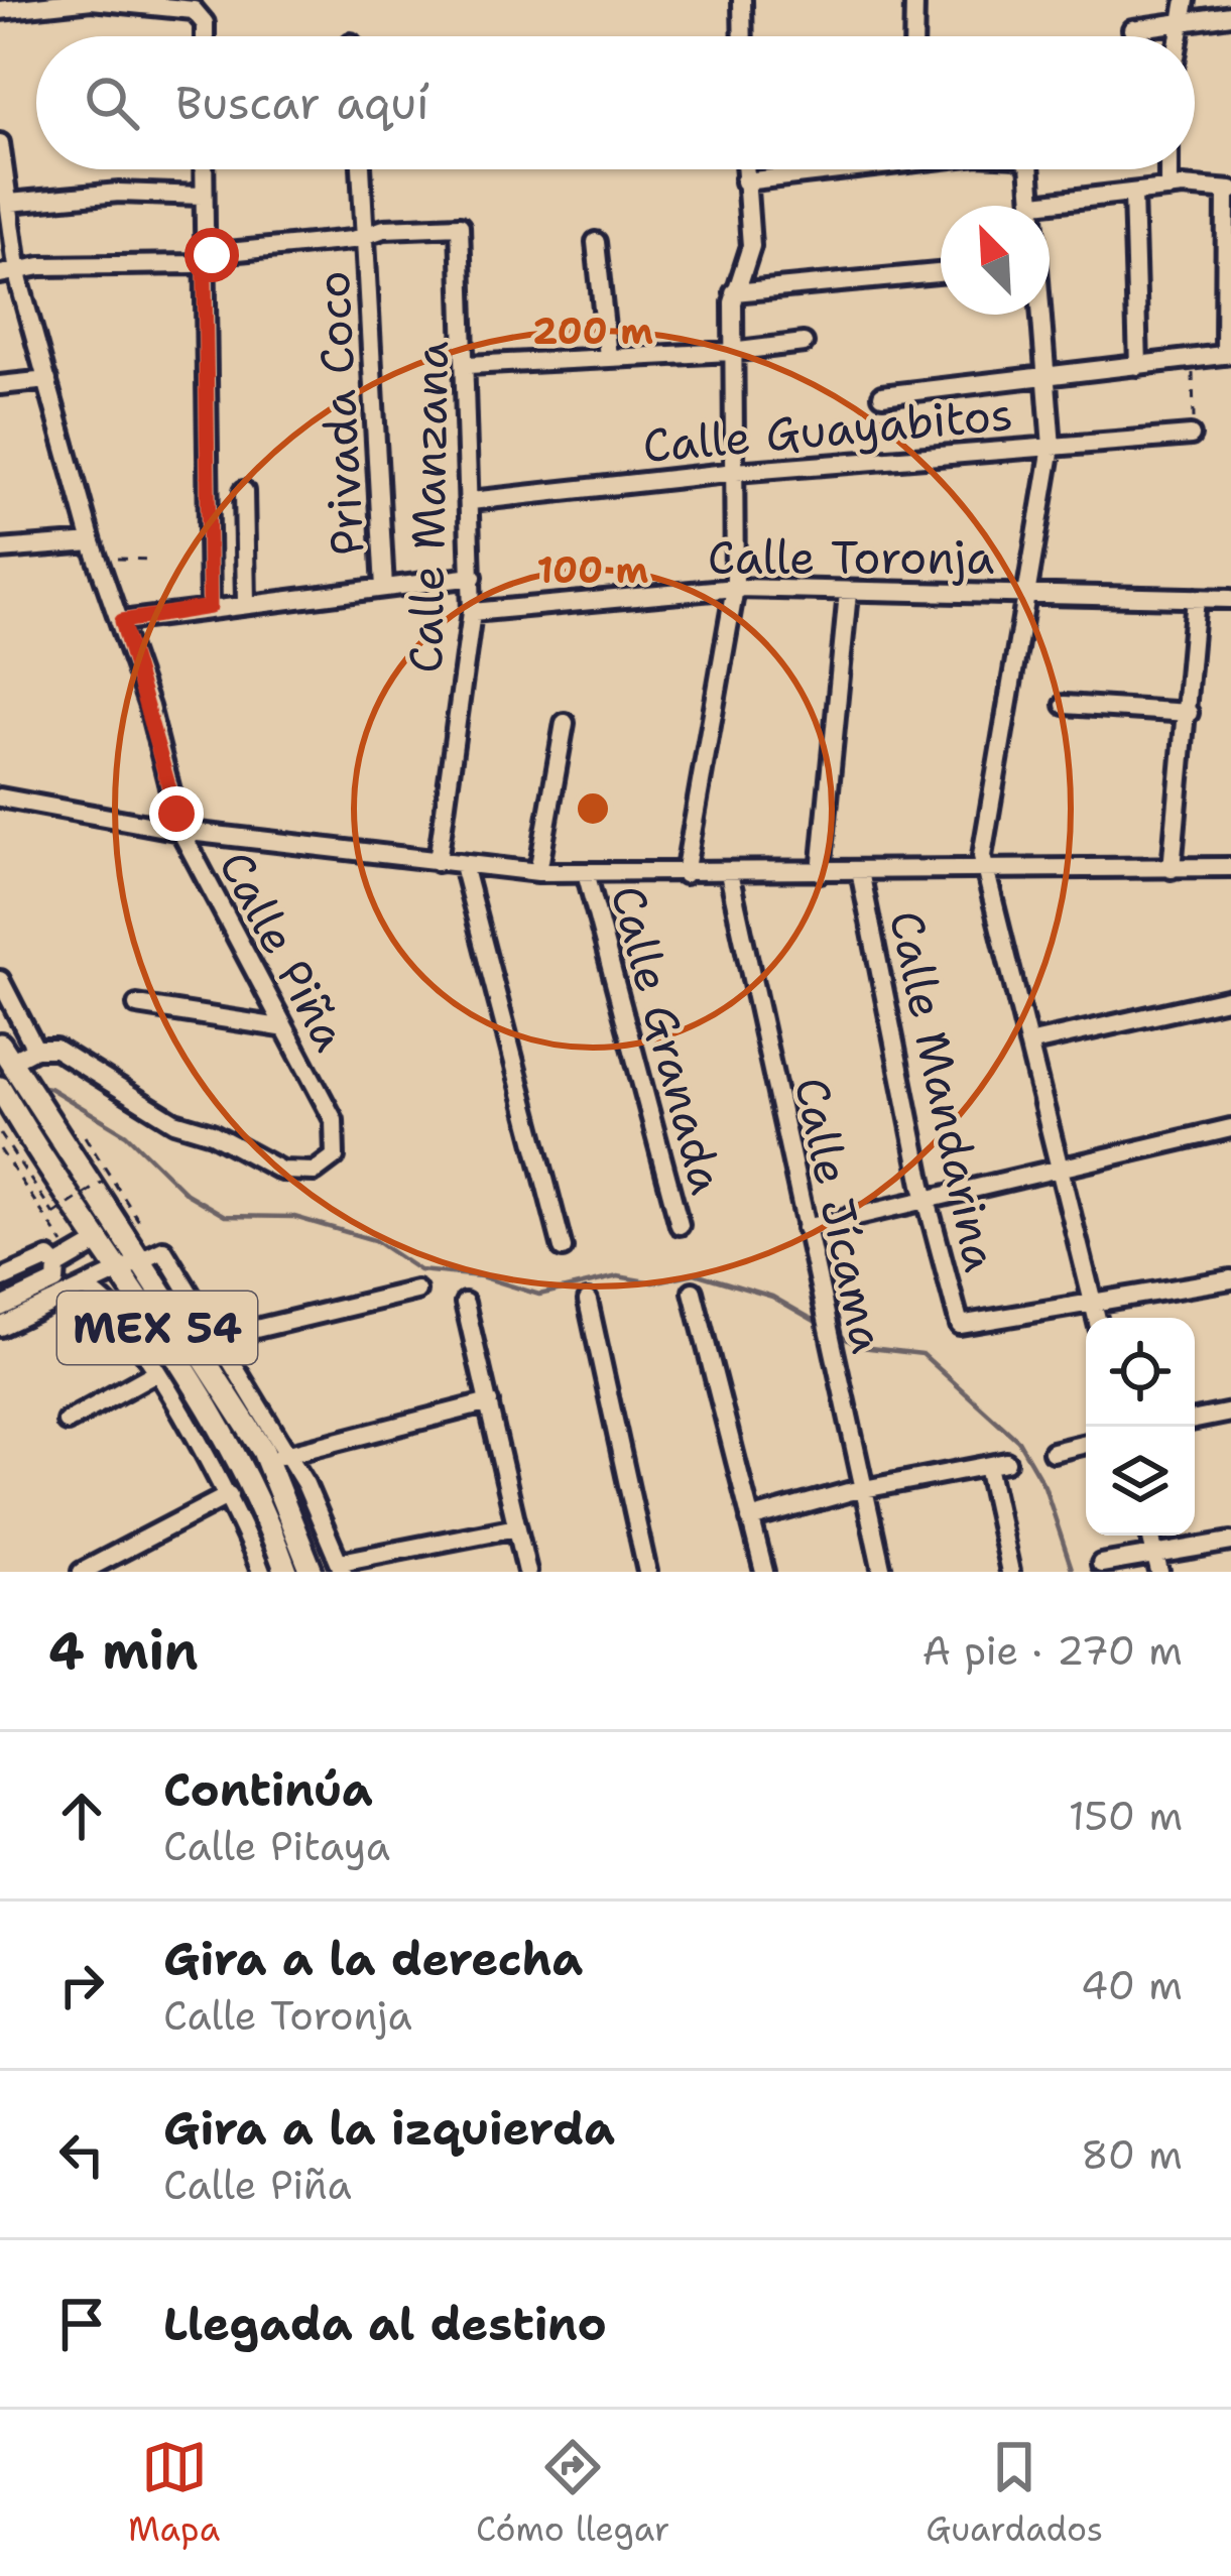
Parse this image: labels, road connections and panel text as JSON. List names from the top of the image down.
{
  "streets": {
    "main road": ["MEX 54"],
    "street": [
      "Privada Coco",
      "Calle Guayabitos",
      "Calle Manzana",
      "Calle Toronja",
      "Calle Piña",
      "Calle Granada",
      "Calle Mandarina",
      "Calle Jícama"
    ]
  },
  "crossings": [
    ["Privada Coco", "Calle Manzana"],
    ["Calle Guayabitos", "Calle Manzana"],
    ["Calle Manzana", "Calle Toronja"]
  ],
  "north": "top left",
  "page": {
    "search": "Buscar aquí",
    "heading": ["4 min", "A pie · 270 m"],
    "list": [
      ["Continúa", "Calle Pitaya", "150 m"],
      ["Gira a la derecha", "Calle Toronja", "40 m"],
      ["Gira a la izquierda", "Calle Piña", "80 m"],
      "Llegada al destino"
    ],
    "nav": ["Mapa", "Cómo llegar", "Guardados"]
  },
  "rings": ["200 m", "100 m"]
}
